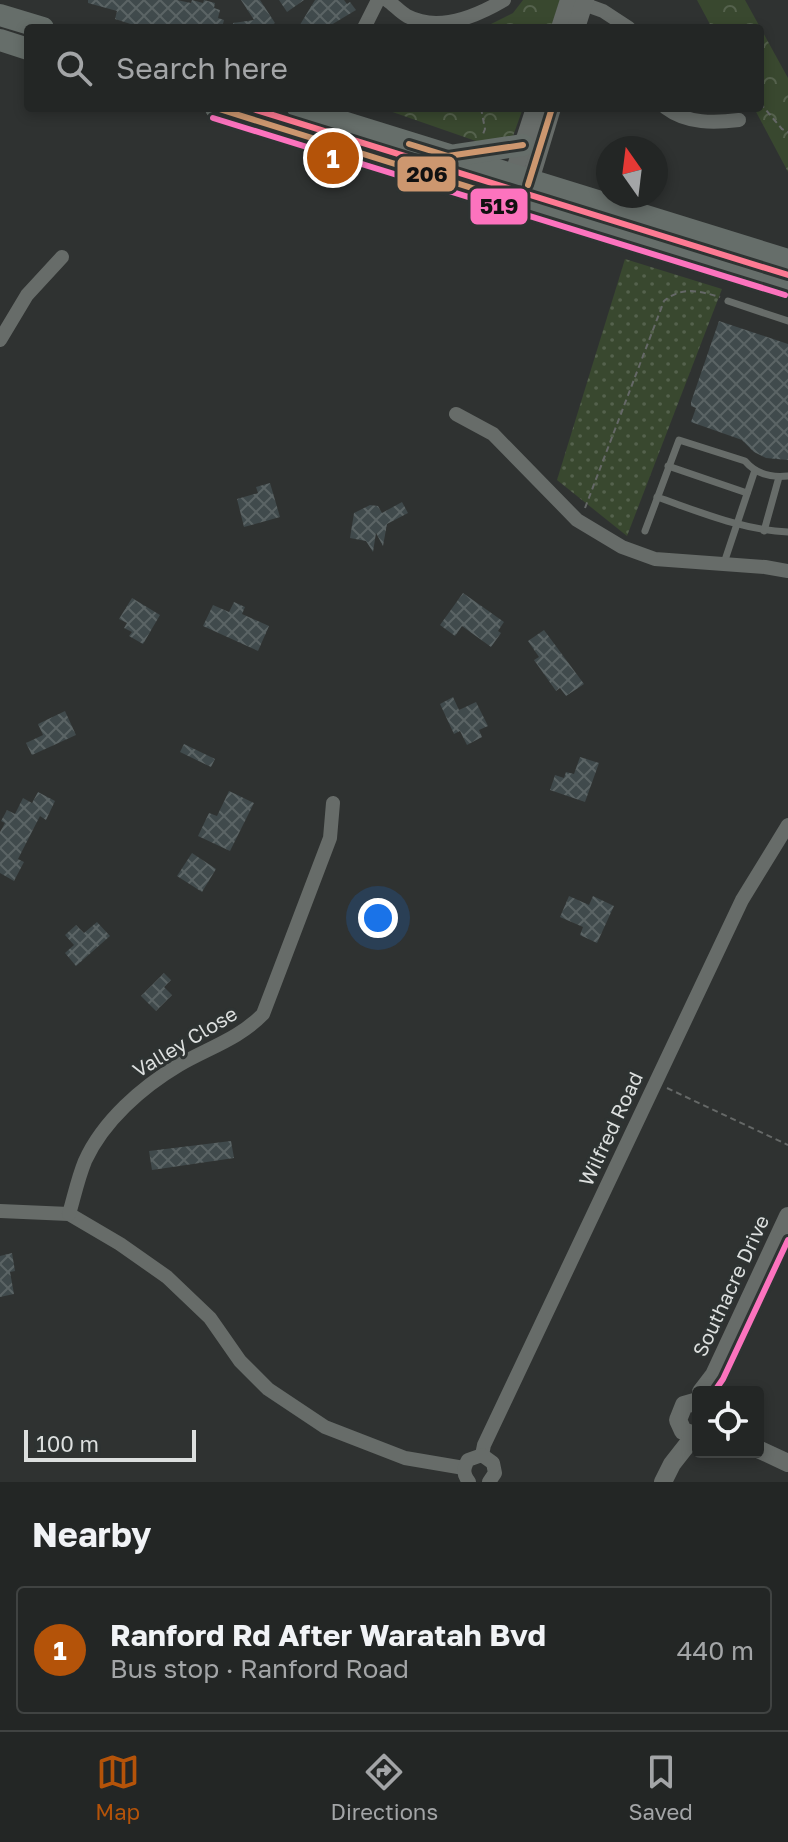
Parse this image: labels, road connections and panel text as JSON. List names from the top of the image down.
{
  "streets": {
    "street": ["Valley Close", "Wilfred Road", "Southacre Drive"]
  },
  "lines": ["transit line 206", "transit line 519"],
  "scale_bar": "100 m",
  "north": "top",
  "page": {
    "search": "Search here",
    "pins": "1",
    "scale": "100 m",
    "heading": "Nearby",
    "list": [
      {
        "mark": "1",
        "name": "Ranford Rd After Waratah Bvd",
        "note": "Bus stop · Ranford Road",
        "value": "440 m"
      }
    ],
    "nav": ["Map", "Directions", "Saved"]
  }
}
